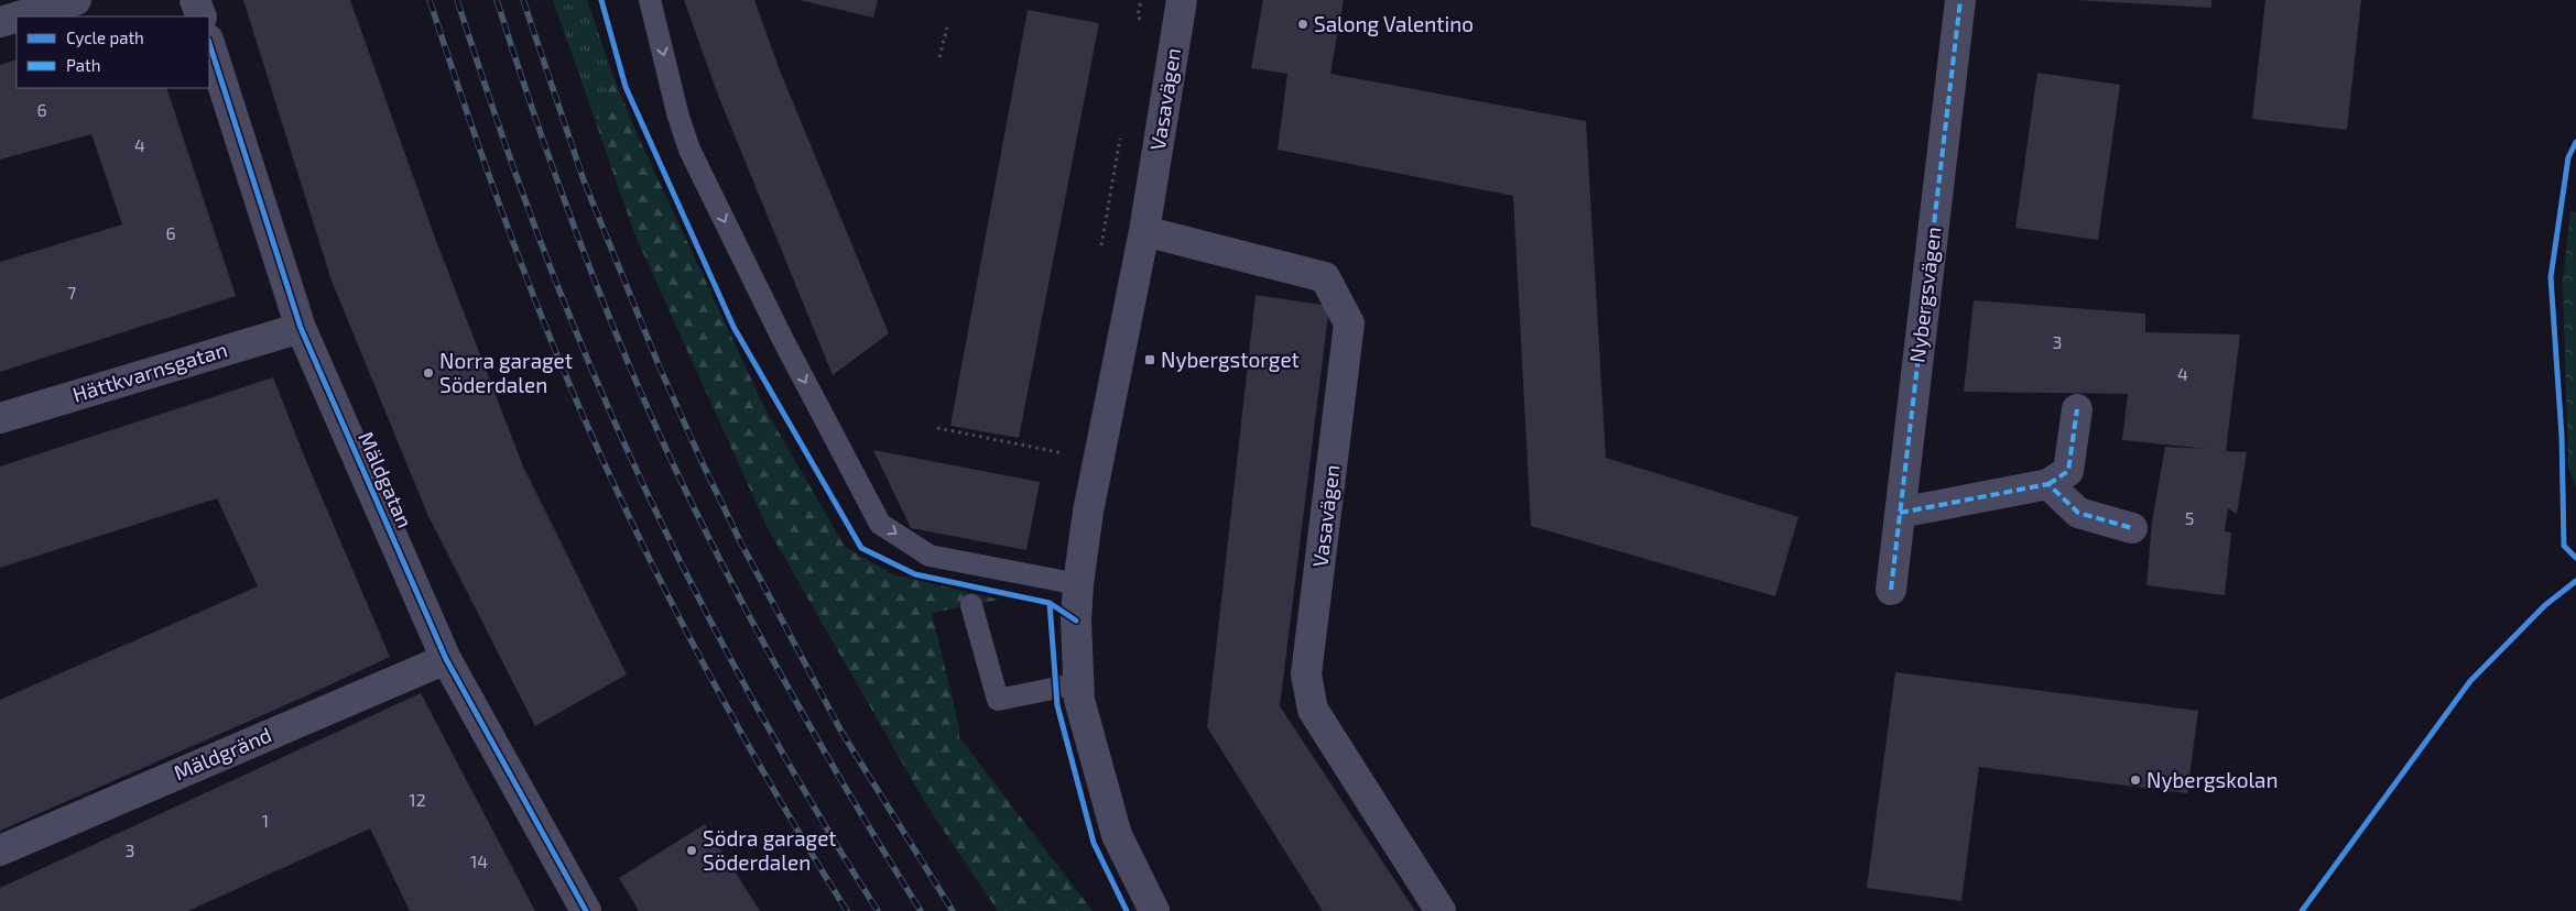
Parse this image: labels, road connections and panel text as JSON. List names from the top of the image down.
{
  "streets": {
    "street": [
      "Vasavägen",
      "Nybergsvägen",
      "Hättkvarnsgatan",
      "Mäldgatan",
      "Mäldgränd"
    ]
  },
  "crossings": [
    ["Hättkvarnsgatan", "Mäldgatan"],
    ["Mäldgatan", "Mäldgränd"]
  ],
  "places": {
    "other": [
      "Salong Valentino",
      "Norra garaget Söderdalen",
      "Nybergskolan",
      "Södra garaget Söderdalen"
    ],
    "transit": ["Nybergstorget"]
  },
  "house_numbers": [
    "6",
    "4",
    "6",
    "7",
    "3",
    "4",
    "5",
    "12",
    "1",
    "3",
    "14"
  ],
  "legend": ["Cycle path", "Path"]
}
